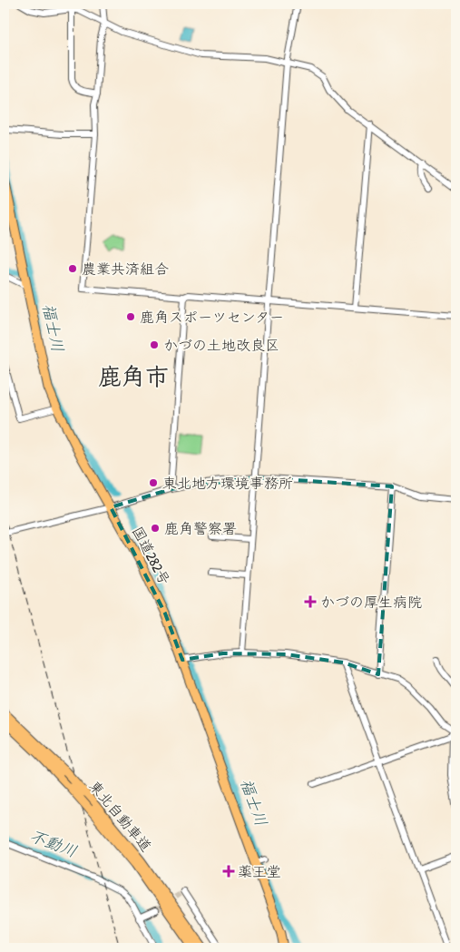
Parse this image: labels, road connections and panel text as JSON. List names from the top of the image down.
{
  "streets": {
    "highway": ["国道282号", "東北自動車道"]
  },
  "districts": ["鹿角市"],
  "water": ["福士川", "不動川"],
  "places": {
    "other": [
      "農業共済組合",
      "鹿角スポーツセンター",
      "かづの土地改良区",
      "東北地方環境事務所",
      "鹿角警察署"
    ],
    "health": ["かづの厚生病院", "薬王堂"]
  }
}
